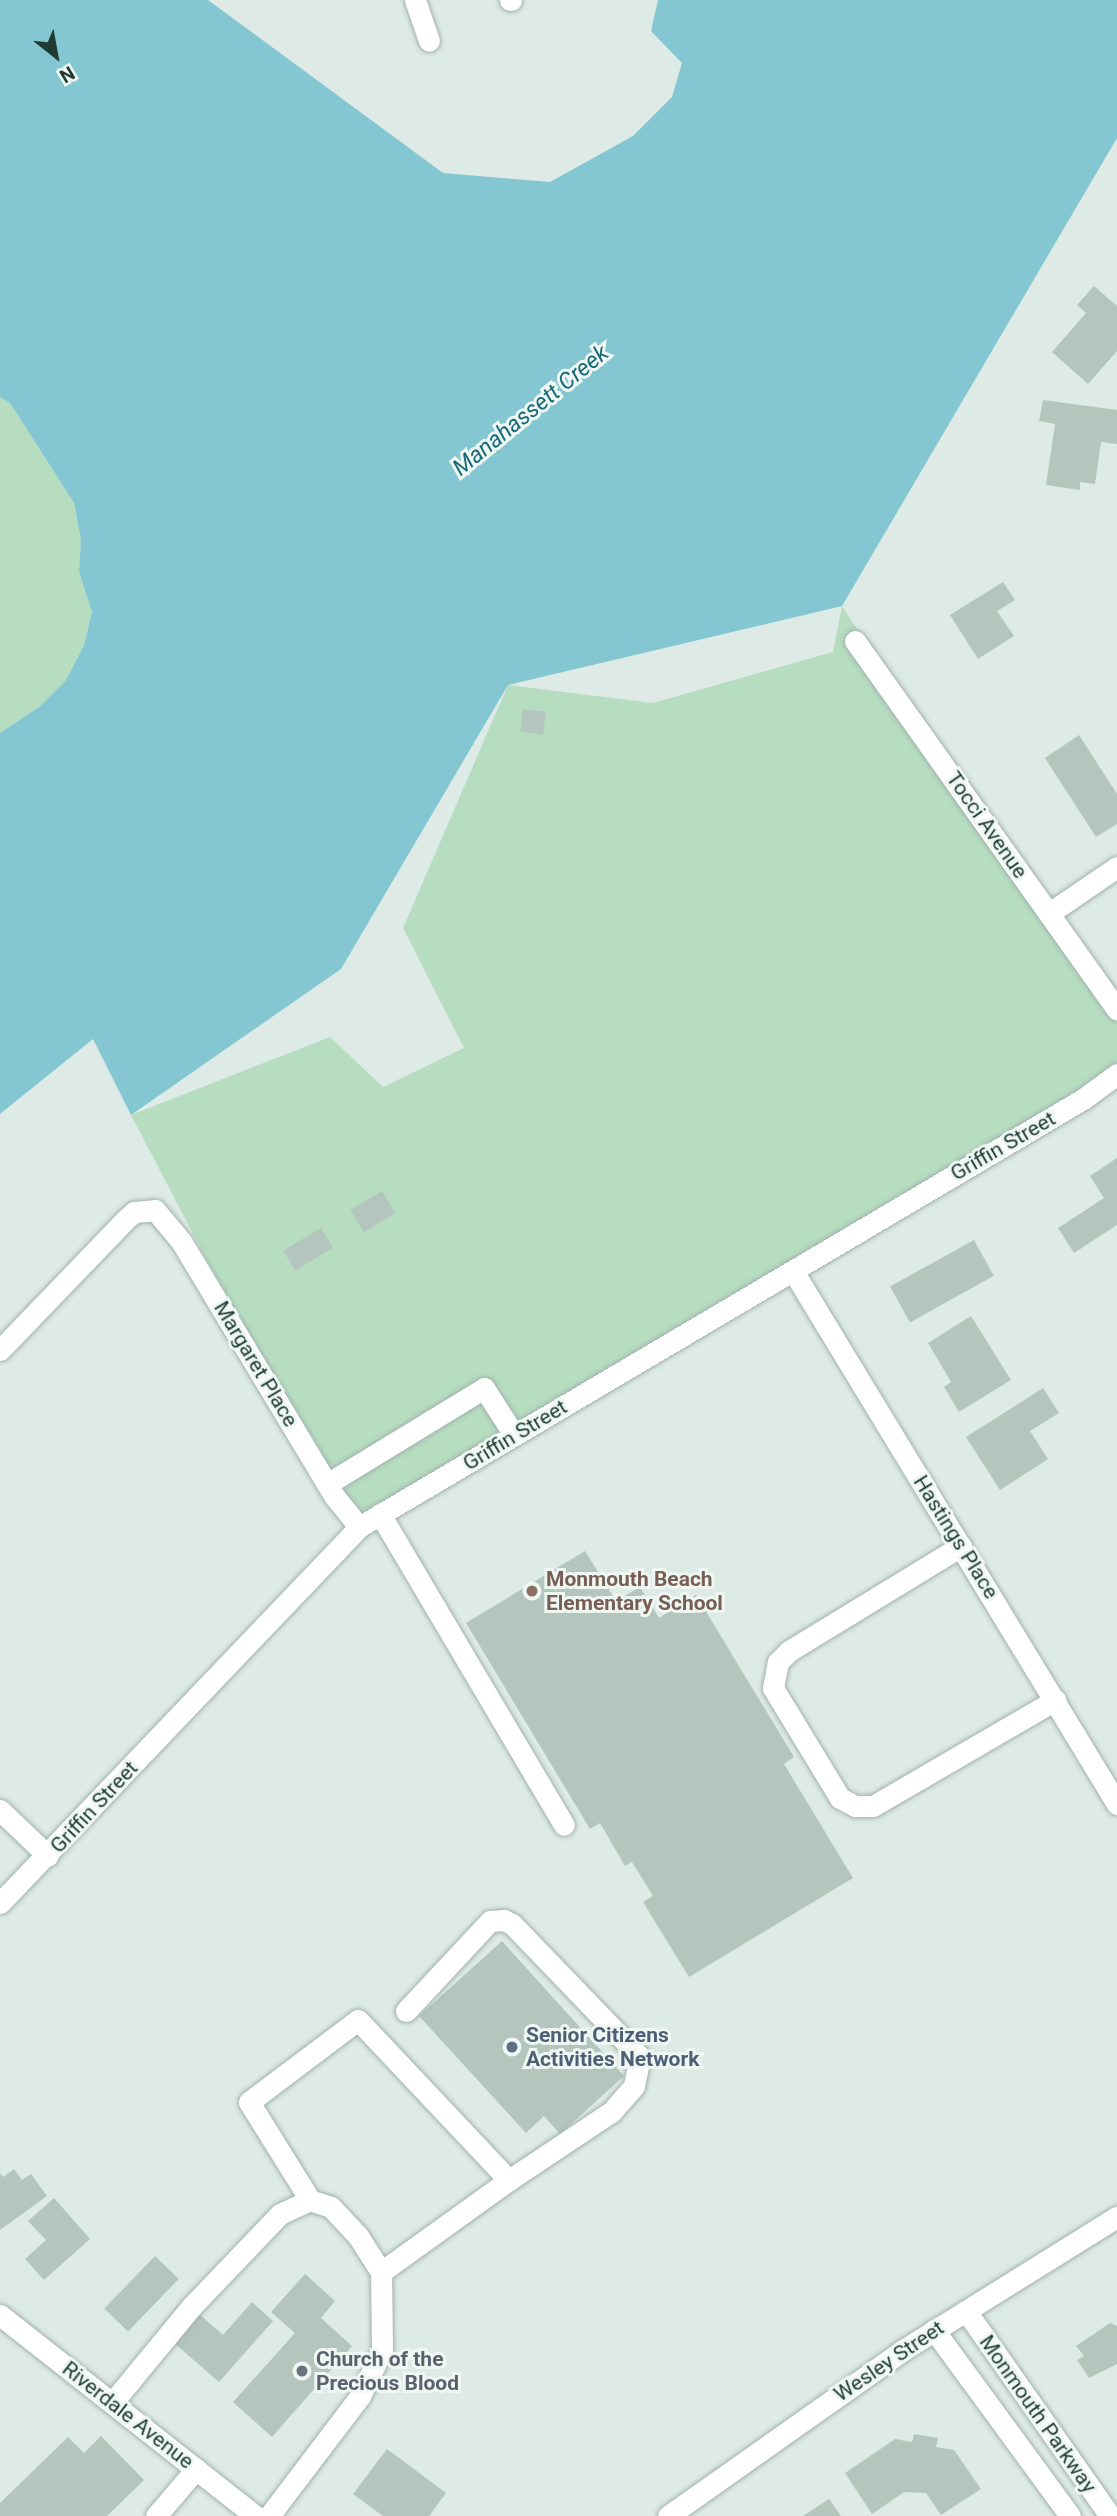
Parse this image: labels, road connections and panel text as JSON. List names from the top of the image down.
{
  "streets": {
    "street": [
      "Tocci Avenue",
      "Griffin Street",
      "Margaret Place",
      "Hastings Place",
      "Wesley Street",
      "Monmouth Parkway",
      "Riverdale Avenue"
    ]
  },
  "crossings": [
    ["Griffin Street", "Margaret Place"],
    ["Griffin Street", "Hastings Place"],
    ["Wesley Street", "Monmouth Parkway"]
  ],
  "water": ["Manahassett Creek"],
  "places": ["Monmouth Beach Elementary School", "Senior Citizens Activities Network", "Church of the Precious Blood"],
  "north": "bottom right"
}
